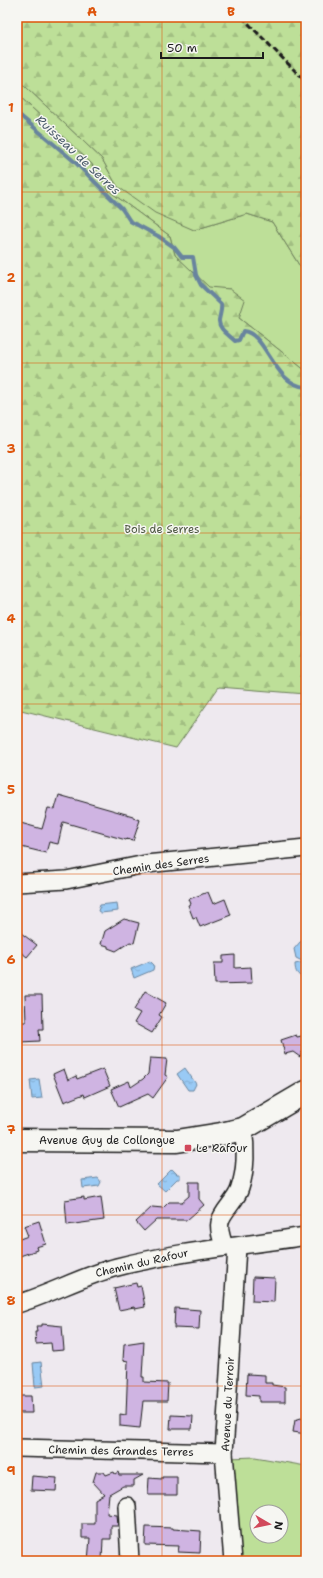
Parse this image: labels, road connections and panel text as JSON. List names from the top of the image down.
{
  "streets": {
    "main road": ["Avenue Guy de Collongue"],
    "street": [
      "Chemin des Serres",
      "Chemin du Rafour",
      "Avenue du Terroir",
      "Chemin des Grandes Terres"
    ]
  },
  "crossings": [
    ["Chemin du Rafour", "Avenue du Terroir"],
    ["Avenue du Terroir", "Chemin des Grandes Terres"]
  ],
  "water": ["Ruisseau de Serres"],
  "parks": ["Bois de Serres"],
  "places": {
    "transit": ["Le Rafour"]
  },
  "scale_bar": "50 m",
  "north": "right",
  "grid": {
    "columns": ["A", "B"],
    "rows": [
      "1",
      "2",
      "3",
      "4",
      "5",
      "6",
      "7",
      "8",
      "9"
    ]
  }
}
